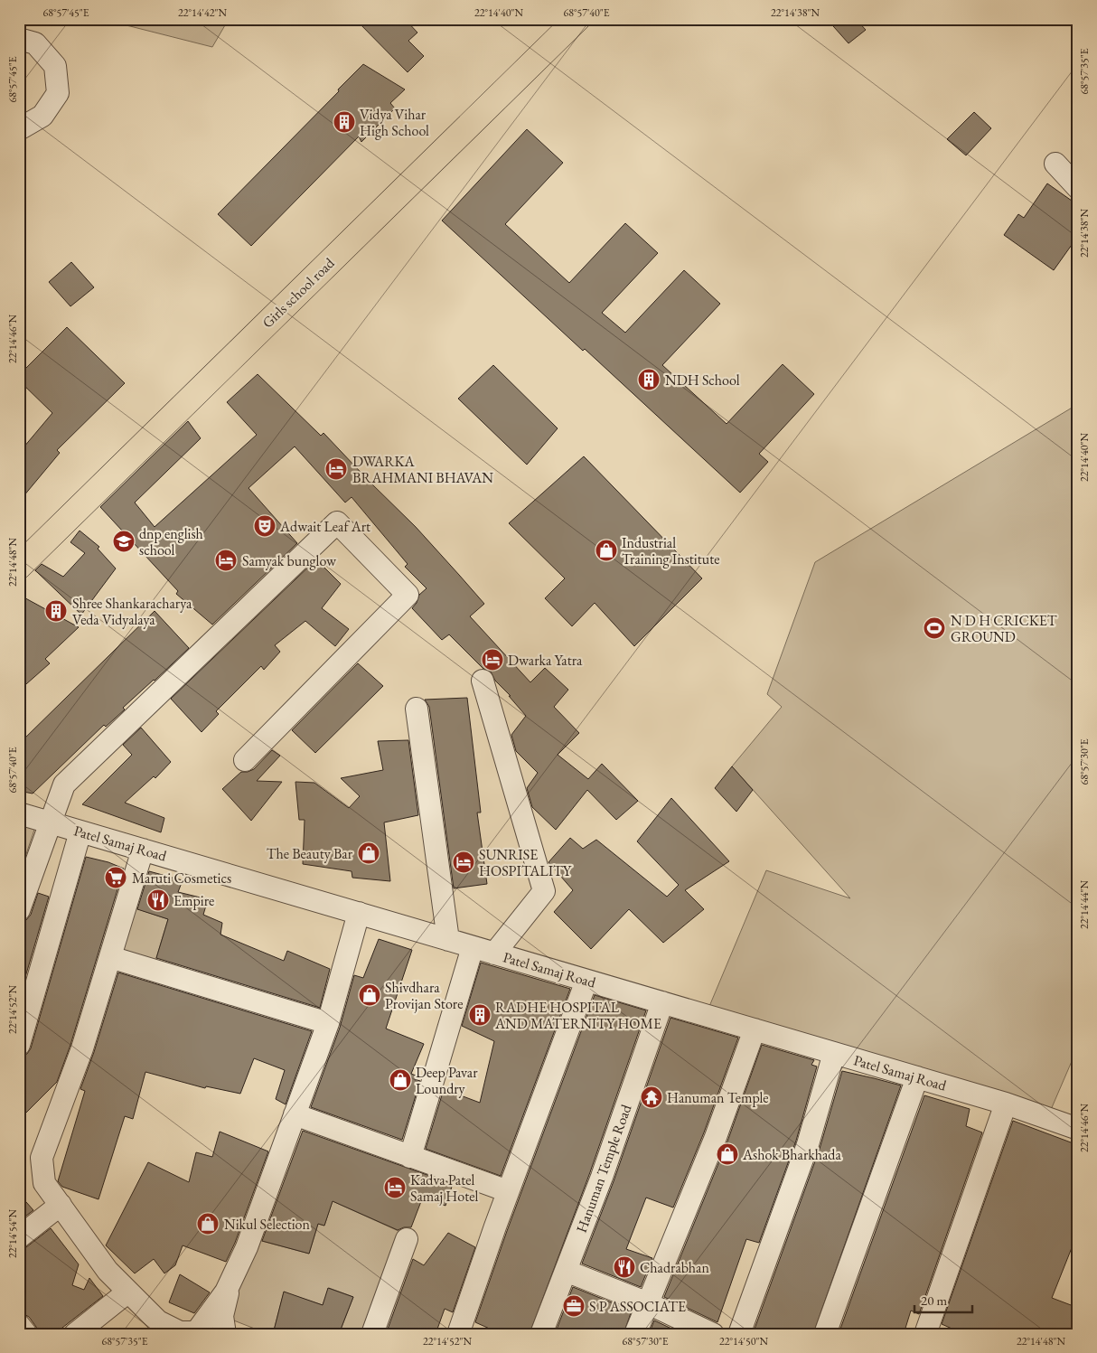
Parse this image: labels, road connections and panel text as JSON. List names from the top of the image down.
{
  "streets": {
    "main road": ["Girls school road"],
    "street": ["Patel Samaj Road", "Hanuman Temple Road"]
  },
  "crossings": [
    ["Patel Samaj Road", "Hanuman Temple Road"]
  ],
  "places": {
    "building": [
      "Vidya Vihar High School",
      "NDH School",
      "Shree Shankaracharya Veda Vidyalaya",
      "RADHE HOSPITAL AND MATERNITY HOME"
    ],
    "hotel": [
      "DWARKA BRAHMANI BHAVAN",
      "Samyak bunglow",
      "Dwarka Yatra",
      "SUNRISE HOSPITALITY",
      "Kadva Patel Samaj Hotel"
    ],
    "theatre": ["Adwait Leaf Art"],
    "school or university": ["dnp english school"],
    "shop": [
      "Industrial Training Institute",
      "The Beauty Bar",
      "Shivdhara Provijan Store",
      "Deep Pavar Loundry",
      "Ashok Bharkhada",
      "Nikul Selection"
    ],
    "sports": ["N D H CRICKET GROUND"],
    "supermarket": ["Maruti Cosmetics"],
    "restaurant": ["Empire", "Chadrabhan"],
    "temple": ["Hanuman Temple"],
    "office": ["S P ASSOCIATE"]
  },
  "scale_bar": "20 m",
  "coordinates": [
    "68°57'45\"E",
    "22°14'42\"N",
    "22°14'40\"N",
    "68°57'40\"E",
    "22°14'38\"N",
    "68°57'35\"E",
    "22°14'46\"N",
    "22°14'48\"N",
    "68°57'30\"E",
    "22°14'44\"N",
    "22°14'52\"N",
    "22°14'54\"N",
    "22°14'50\"N"
  ]
}
